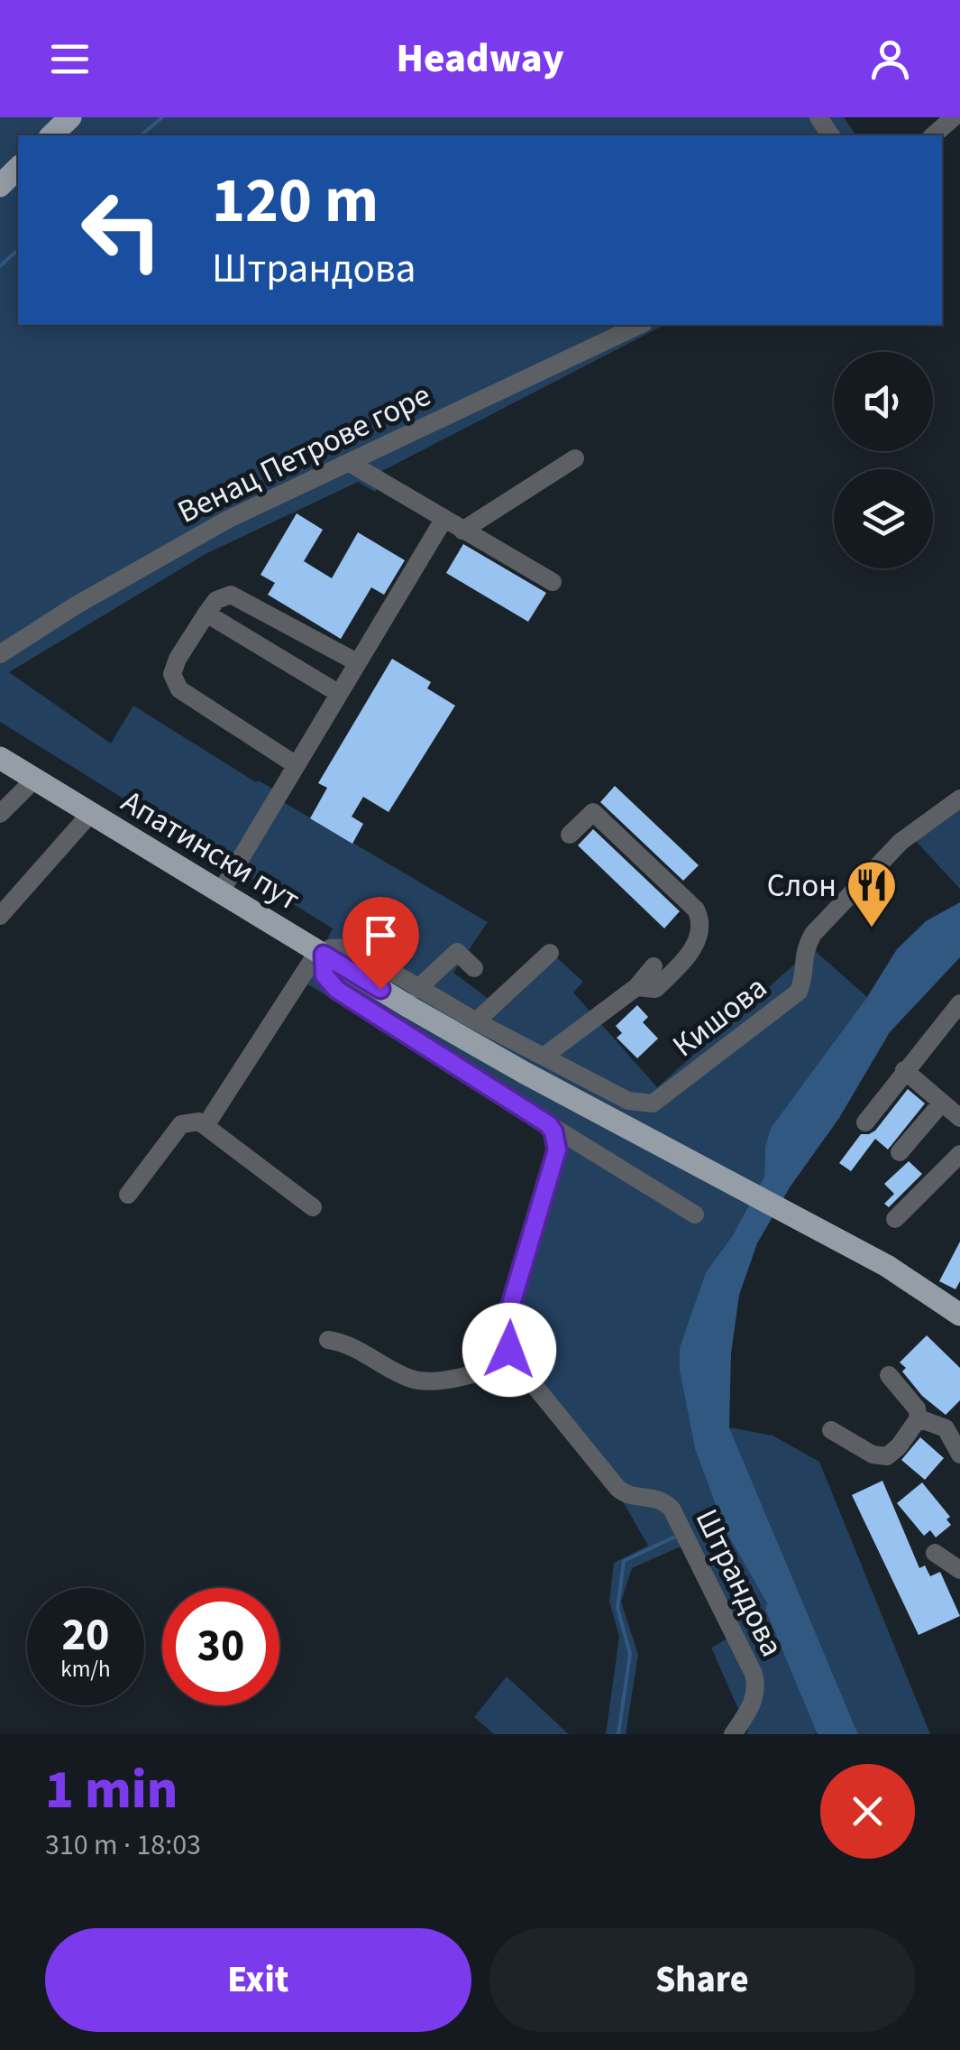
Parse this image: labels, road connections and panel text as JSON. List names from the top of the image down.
{
  "streets": {
    "main road": ["Апатински пут"],
    "street": ["Венац Петрове горе", "Кишова", "Штрандова"]
  },
  "places": {
    "restaurant": ["Слон"]
  },
  "page": {
    "header": "Headway",
    "turn": ["120 m", "Штрандова"],
    "speed": "20 km/h",
    "limit": "30",
    "heading": ["1 min", "310 m · 18:03"],
    "buttons": ["Exit", "Share"]
  }
}
